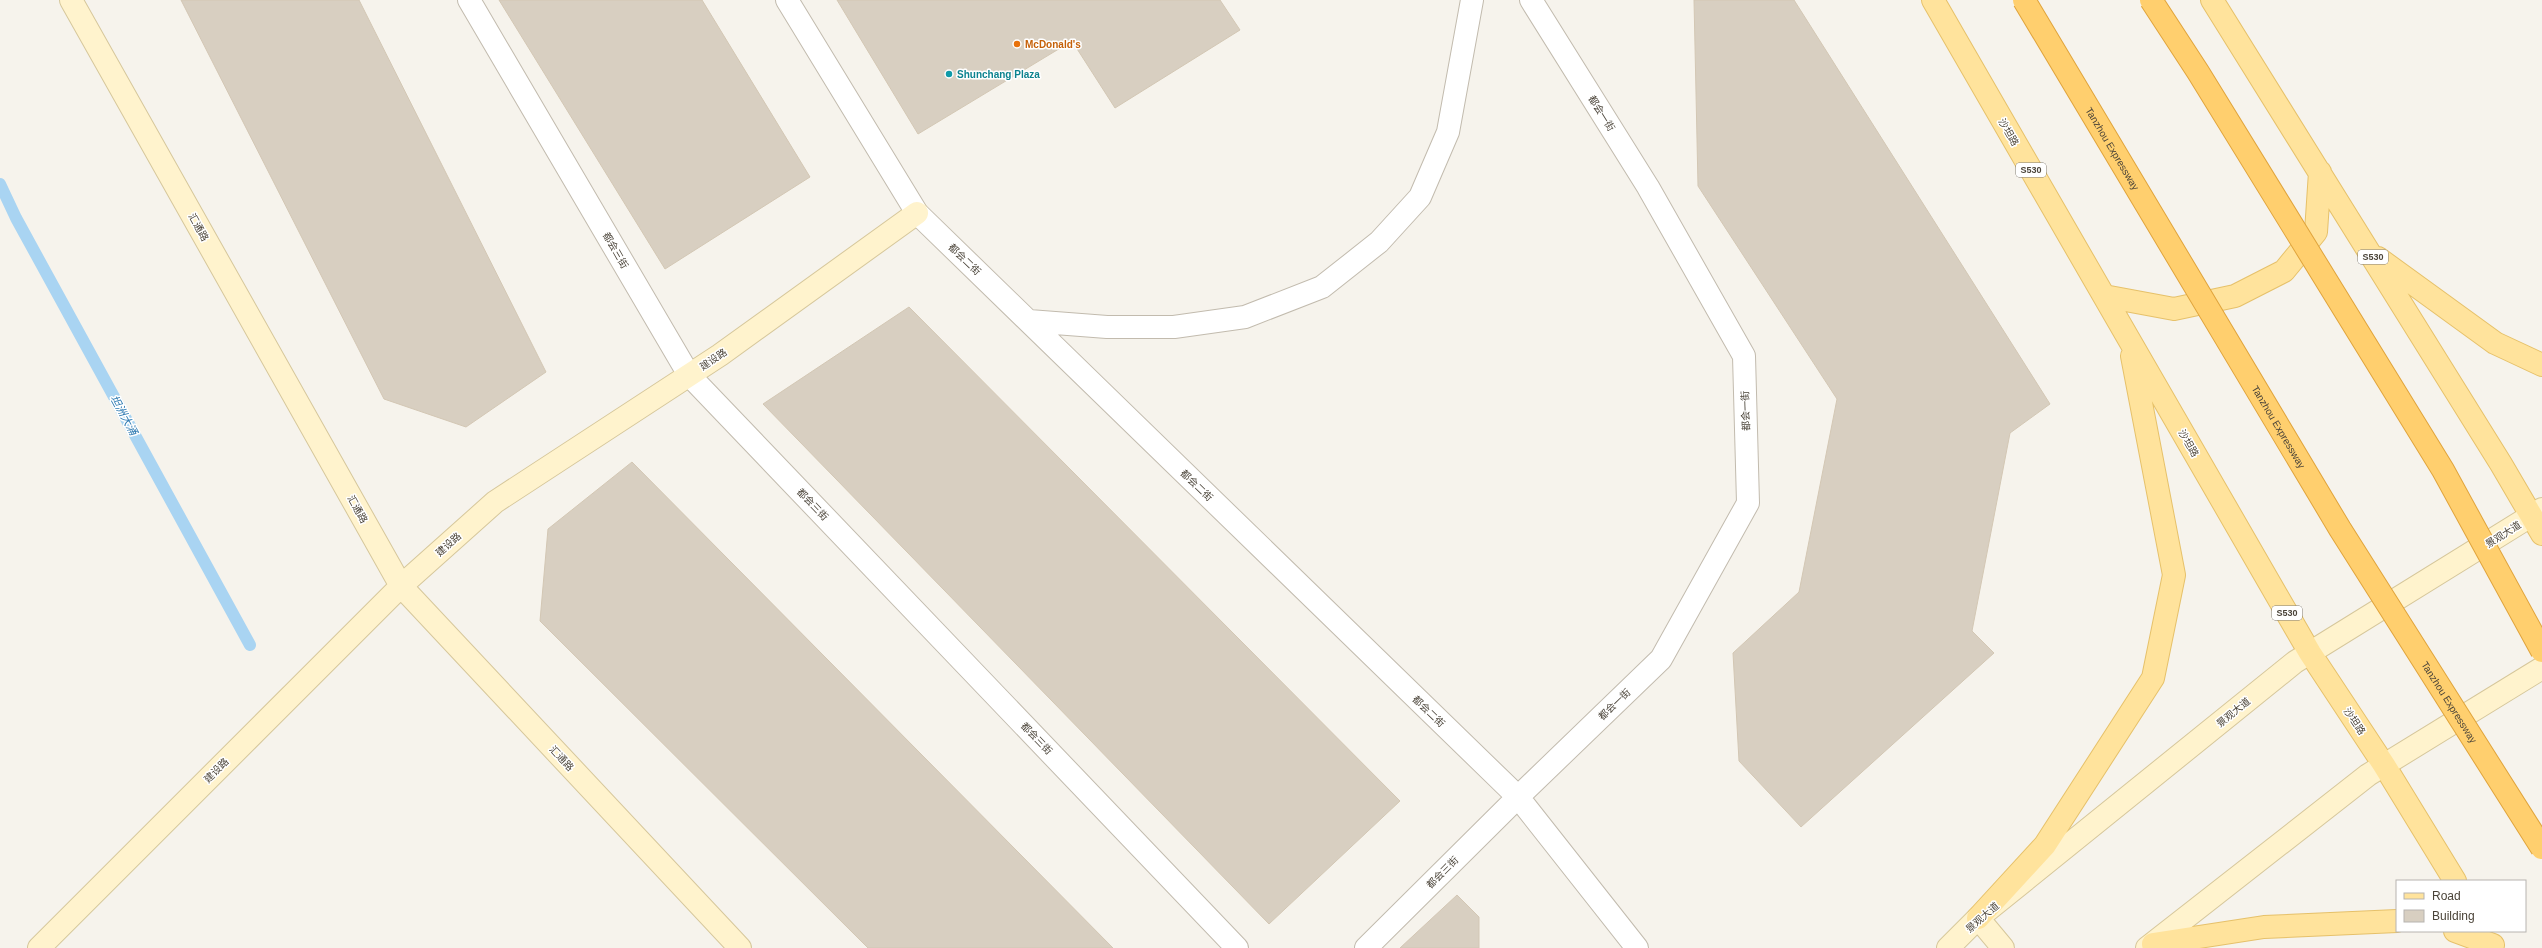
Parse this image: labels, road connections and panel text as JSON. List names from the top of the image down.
{
  "streets": {
    "highway": ["Tanzhou Expressway"],
    "main road": ["沙坦路", "S530"],
    "street": [
      "都会一街",
      "汇通路",
      "都会三街",
      "都会二街",
      "建设路",
      "景观大道"
    ]
  },
  "crossings": [
    ["都会一街", "都会三街"],
    ["都会一街", "都会二街"],
    ["沙坦路", "景观大道"],
    ["S530", "景观大道"],
    ["汇通路", "建设路"],
    ["都会三街", "都会二街"],
    ["都会三街", "建设路"],
    ["都会二街", "建设路"]
  ],
  "water": ["坦洲大涌"],
  "places": ["McDonald's", "Shunchang Plaza"],
  "legend": ["Road", "Building"]
}
